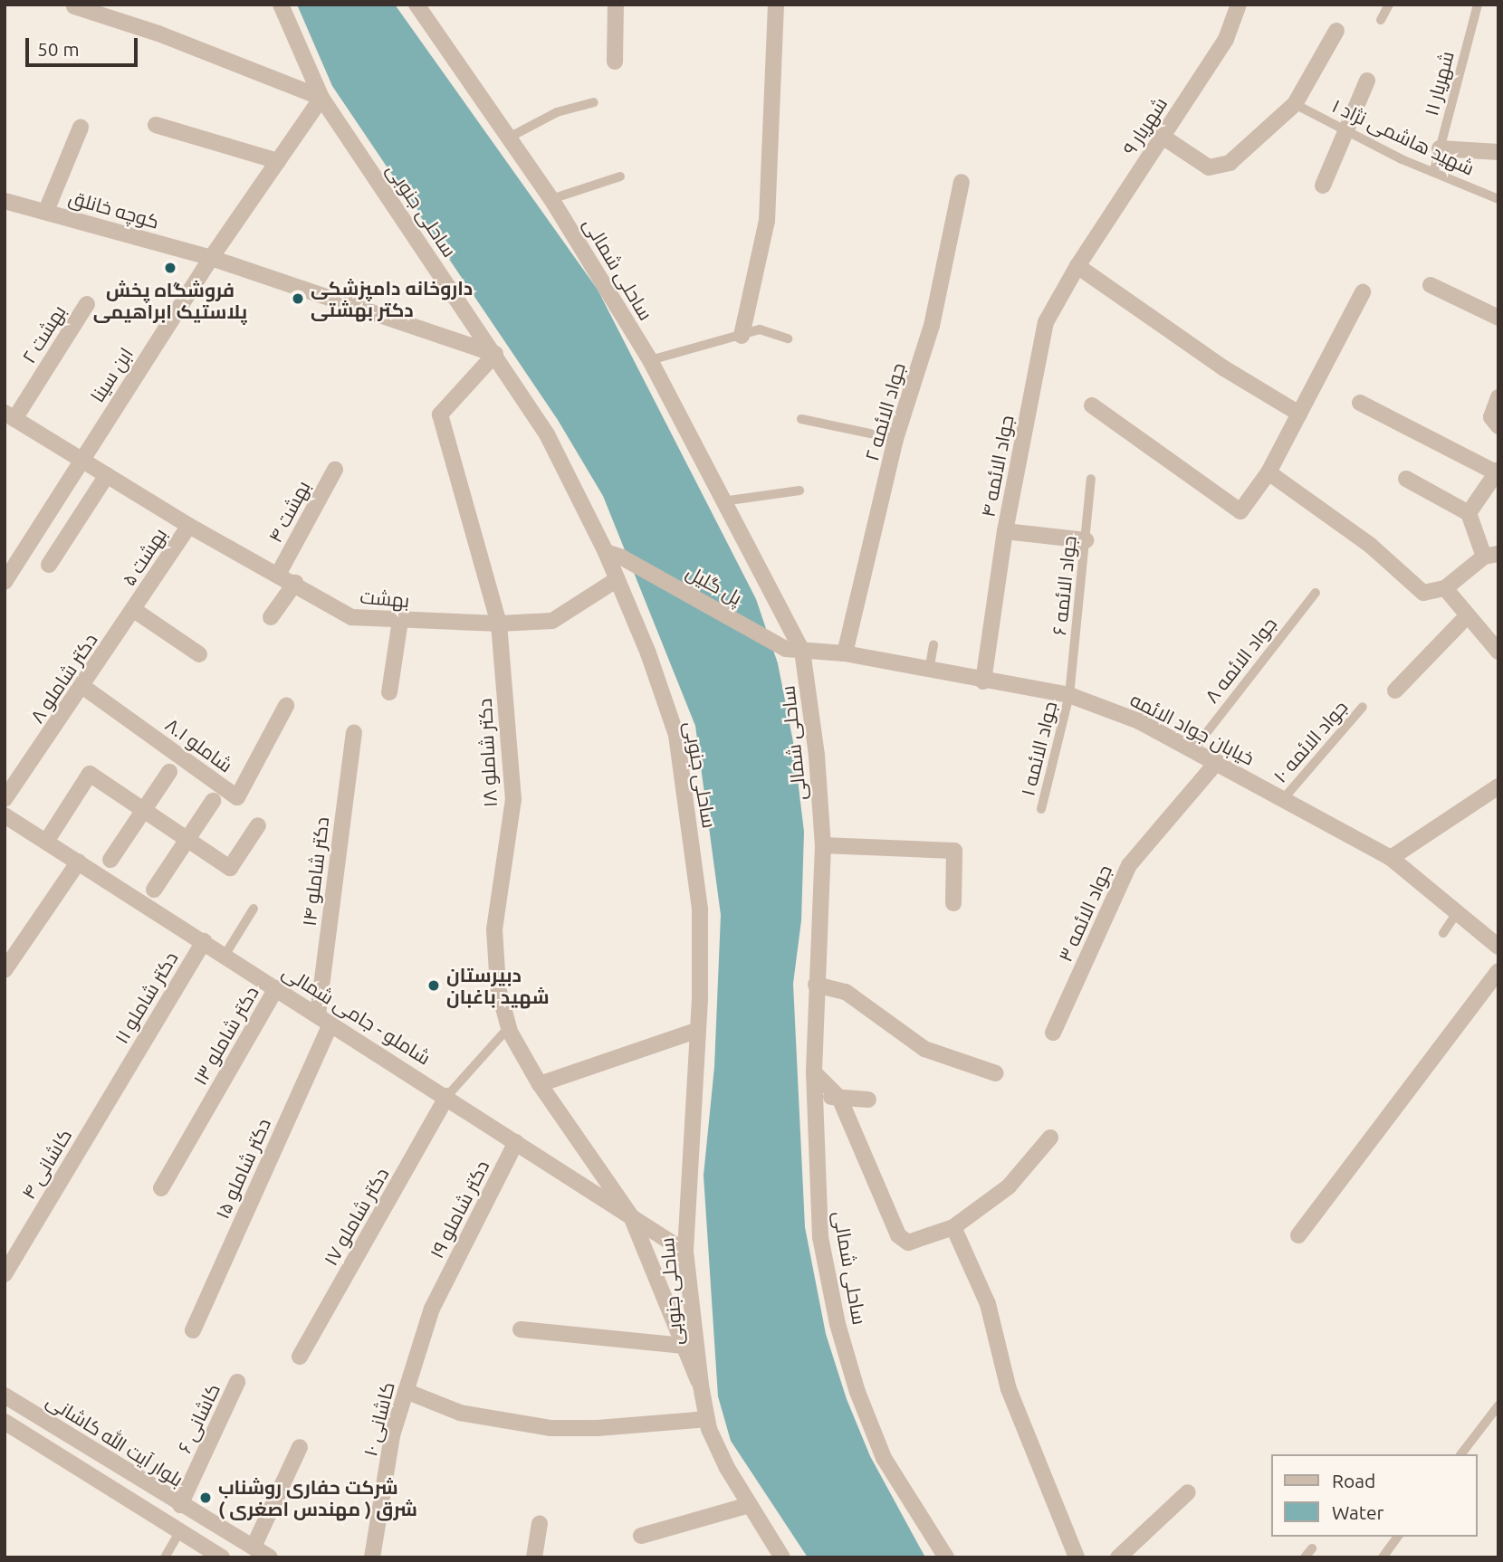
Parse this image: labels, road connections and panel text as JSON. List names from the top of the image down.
{
  "streets": {
    "street": [
      "شهریار ۹",
      "کوچه خانلق",
      "ساحلی جنوبی",
      "ساحلی شمالی",
      "بهشت ۲",
      "ابن سینا",
      "جواد الائمه ۲",
      "جواد الائمه ۴",
      "بهشت ۴",
      "بهشت ۵",
      "پل گلیل",
      "بهشت",
      "دکتر شاملو ۸",
      "خیابان جواد الائمه",
      "شاملو ۸.۱",
      "دکتر شاملو ۱۸",
      "دکتر شاملو ۱۴",
      "جواد الائمه ۳",
      "دکتر شاملو ۱۱",
      "شاملو - جامی شمالی",
      "دکتر شاملو ۱۳",
      "کاشانی ۴",
      "دکتر شاملو ۱۵",
      "دکتر شاملو ۱۹",
      "دکتر شاملو ۱۷",
      "کاشانی ۶",
      "کاشانی ۱۰",
      "بلوار آیت الله کاشانی"
    ],
    "lane": [
      "شهریار ۱۱",
      "شهید هاشمی نژاد ۱",
      "جواد الائمه ۶",
      "جواد الائمه ۸",
      "جواد الائمه ۱۰",
      "جواد الائمه ۱"
    ]
  },
  "crossings": [
    ["شهریار ۱۱", "شهید هاشمی نژاد ۱"],
    ["شهریار ۹", "جواد الائمه ۴"],
    ["کوچه خانلق", "ساحلی جنوبی"],
    ["کوچه خانلق", "ابن سینا"],
    ["کوچه خانلق", "دکتر شاملو ۱۸"],
    ["ساحلی جنوبی", "ابن سینا"],
    ["ساحلی جنوبی", "پل گلیل"],
    ["ساحلی جنوبی", "بهشت"],
    ["ساحلی جنوبی", "دکتر شاملو ۱۸"],
    ["ساحلی جنوبی", "شاملو - جامی شمالی"],
    ["ساحلی شمالی", "خیابان جواد الائمه"],
    ["جواد الائمه ۲", "خیابان جواد الائمه"],
    ["جواد الائمه ۴", "خیابان جواد الائمه"],
    ["بهشت ۴", "بهشت"],
    ["بهشت ۵", "بهشت"],
    ["بهشت ۵", "دکتر شاملو ۸"],
    ["پل گلیل", "خیابان جواد الائمه"],
    ["جواد الائمه ۶", "خیابان جواد الائمه"],
    ["جواد الائمه ۶", "جواد الائمه ۱"],
    ["بهشت", "دکتر شاملو ۱۸"],
    ["جواد الائمه ۸", "خیابان جواد الائمه"],
    ["دکتر شاملو ۸", "شاملو ۸.۱"],
    ["خیابان جواد الائمه", "جواد الائمه ۱۰"],
    ["خیابان جواد الائمه", "جواد الائمه ۱"],
    ["خیابان جواد الائمه", "جواد الائمه ۳"],
    ["دکتر شاملو ۱۸", "شاملو - جامی شمالی"],
    ["دکتر شاملو ۱۴", "شاملو - جامی شمالی"],
    ["دکتر شاملو ۱۴", "دکتر شاملو ۱۵"],
    ["دکتر شاملو ۱۱", "شاملو - جامی شمالی"],
    ["دکتر شاملو ۱۱", "کاشانی ۴"],
    ["شاملو - جامی شمالی", "دکتر شاملو ۱۳"],
    ["شاملو - جامی شمالی", "دکتر شاملو ۱۵"],
    ["شاملو - جامی شمالی", "دکتر شاملو ۱۹"],
    ["شاملو - جامی شمالی", "دکتر شاملو ۱۷"],
    ["دکتر شاملو ۱۹", "کاشانی ۱۰"],
    ["کاشانی ۶", "بلوار آیت الله کاشانی"]
  ],
  "places": [
    "فروشگاه پخش پلاستیک ابراهیمی",
    "داروخانه دامپزشکی دکتر بهشتی",
    "دبیرستان شهید باغبان",
    "شرکت حفاری روشناب شرق ( مهندس اصغری )"
  ],
  "legend": ["Road", "Water"],
  "scale_bar": "50 m"
}
